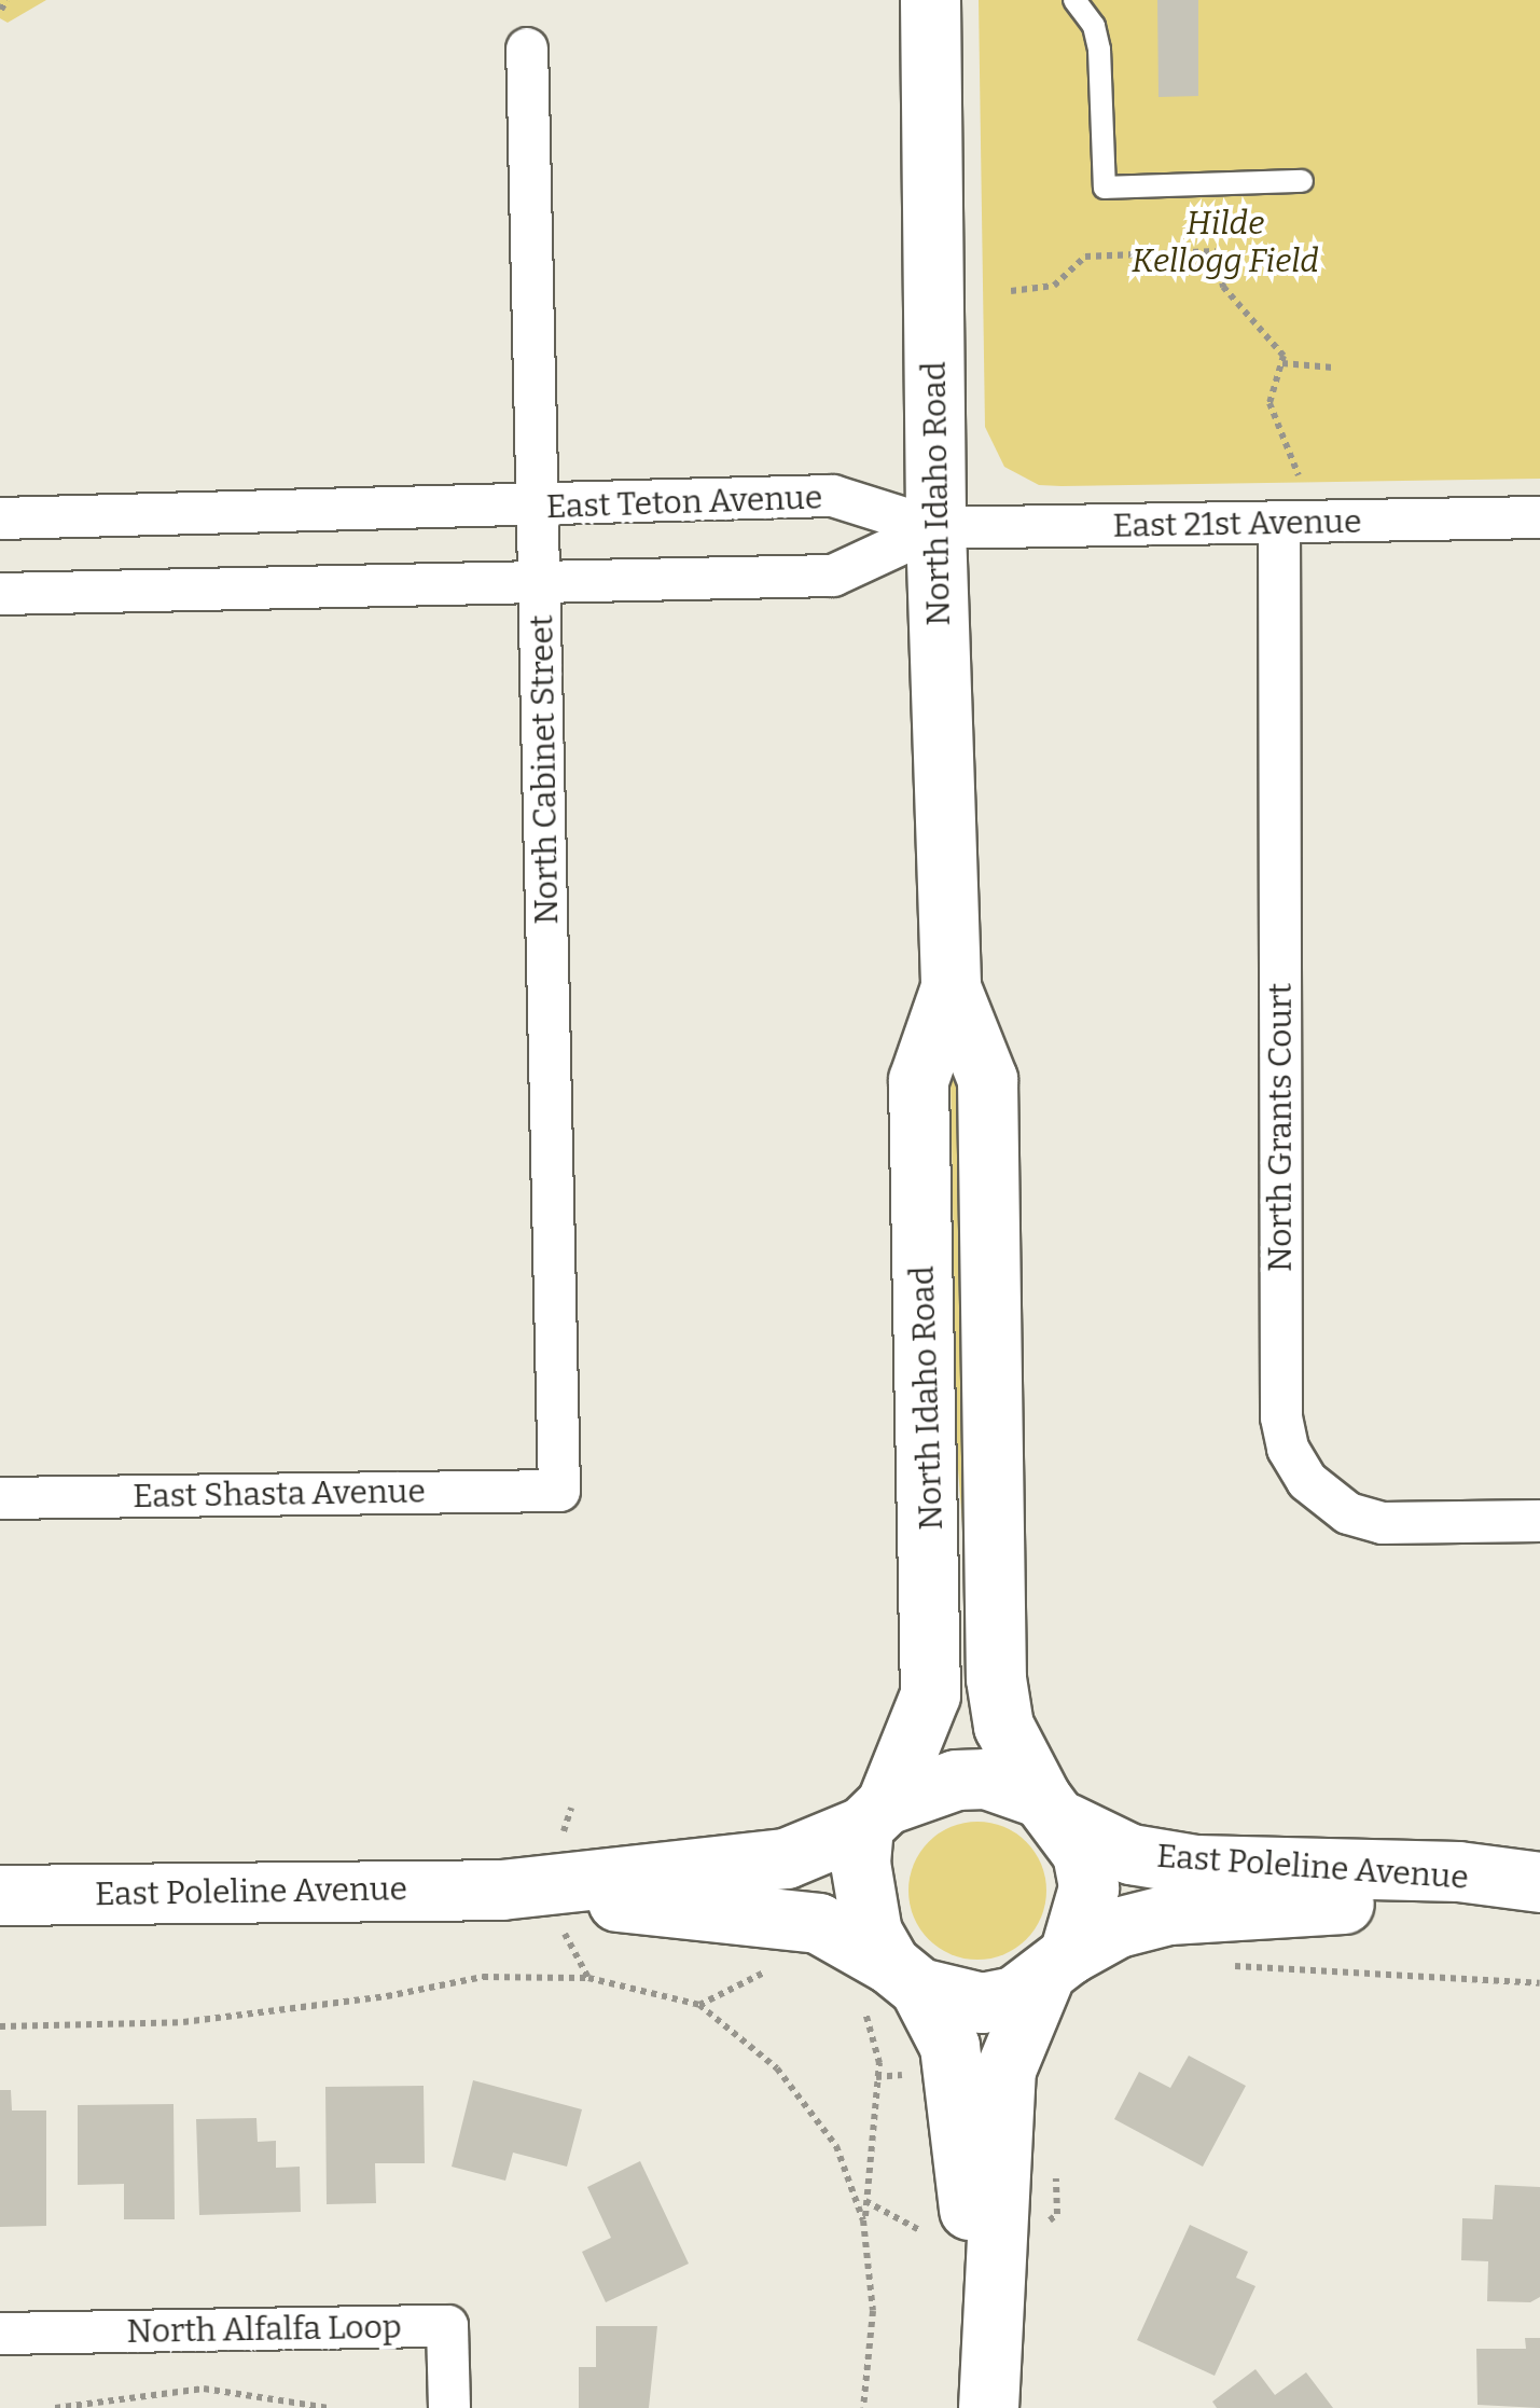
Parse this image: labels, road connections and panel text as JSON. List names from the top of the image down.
{
  "streets": {
    "main road": ["North Idaho Road", "East Poleline Avenue"],
    "street": [
      "East Teton Avenue",
      "East 21st Avenue",
      "North Cabinet Street",
      "North Grants Court",
      "East Shasta Avenue",
      "North Alfalfa Loop"
    ]
  },
  "crossings": [
    ["North Idaho Road", "East Teton Avenue"],
    ["North Idaho Road", "East 21st Avenue"],
    ["North Idaho Road", "East Poleline Avenue"],
    ["East Teton Avenue", "East 21st Avenue"],
    ["East Teton Avenue", "North Cabinet Street"],
    ["East 21st Avenue", "North Grants Court"],
    ["North Cabinet Street", "East Shasta Avenue"]
  ],
  "parks": ["Hilde Kellogg Field"]
}
